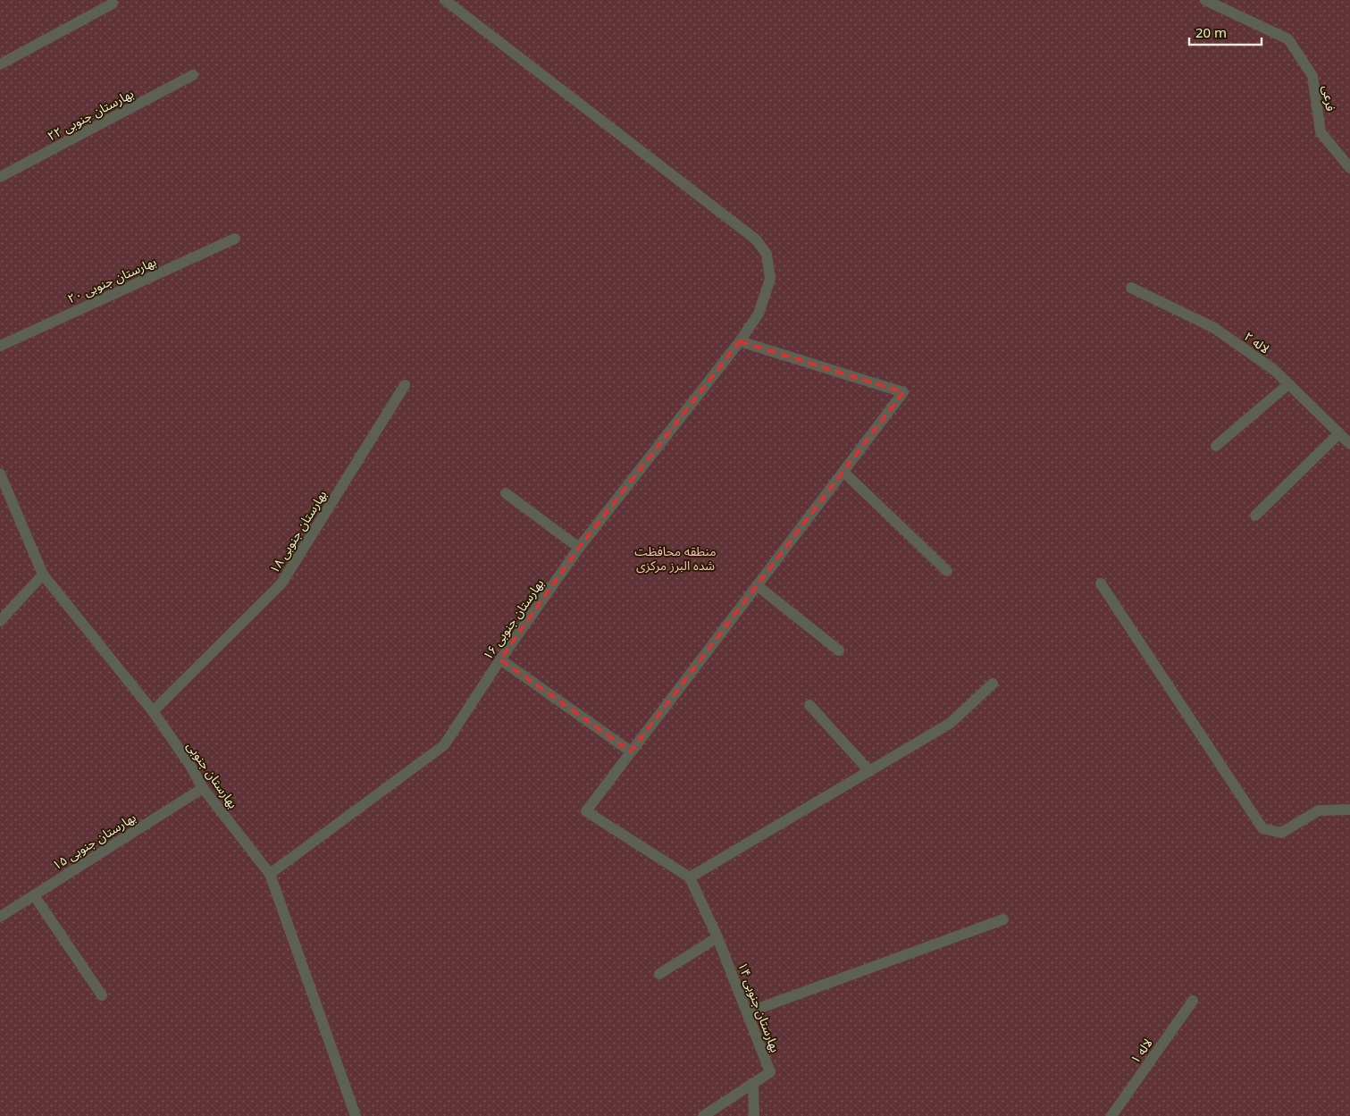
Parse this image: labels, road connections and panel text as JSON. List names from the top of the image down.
{
  "streets": {
    "street": [
      "فرعی",
      "بهارستان جنوبی ۲۲",
      "بهارستان جنوبی ۲۰",
      "لاله ۲",
      "بهارستان جنوبی ۱۸",
      "بهارستان جنوبی ۱۶",
      "بهارستان جنوبی",
      "بهارستان جنوبی ۱۵",
      "بهارستان جنوبی ۱۴",
      "لاله ۱"
    ]
  },
  "crossings": [
    ["بهارستان جنوبی ۱۸", "بهارستان جنوبی"],
    ["بهارستان جنوبی ۱۶", "بهارستان جنوبی"],
    ["بهارستان جنوبی", "بهارستان جنوبی ۱۵"]
  ],
  "parks": ["منطقه محافظت شده البرز مرکزی"],
  "scale_bar": "20 m"
}
